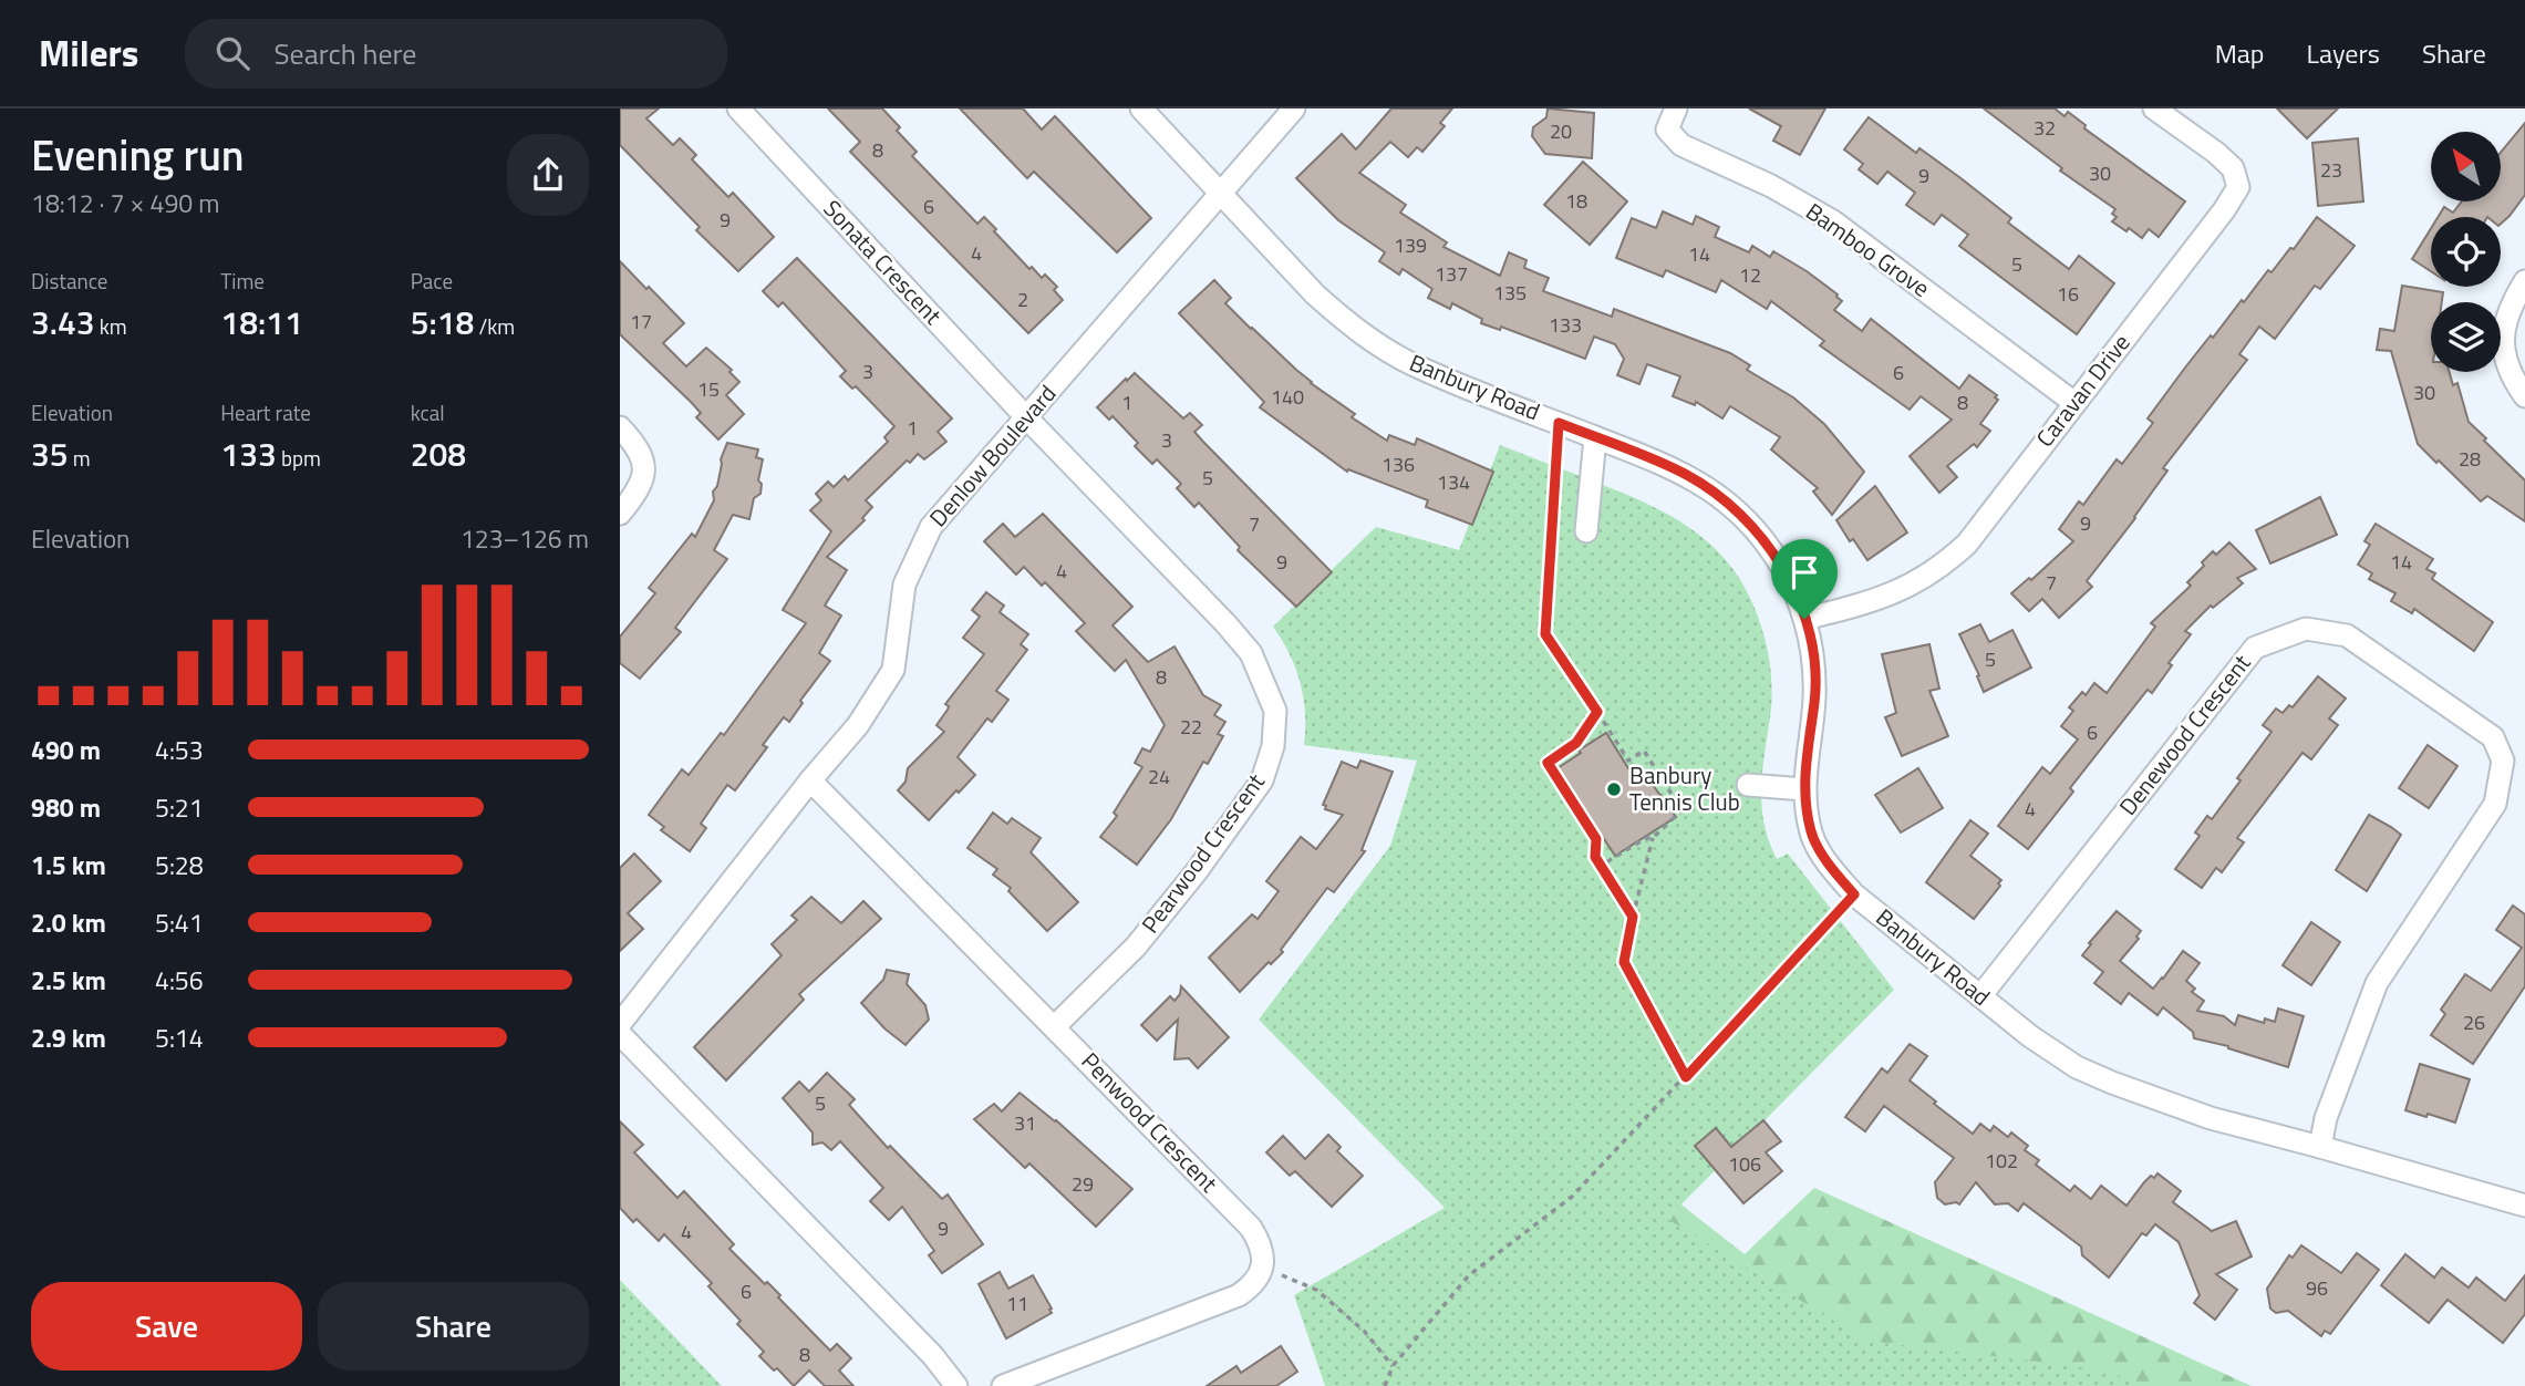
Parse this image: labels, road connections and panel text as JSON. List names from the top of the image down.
{
  "streets": {
    "street": [
      "Bamboo Grove",
      "Sonata Crescent",
      "Banbury Road",
      "Caravan Drive",
      "Denlow Boulevard",
      "Denewood Crescent",
      "Pearwood Crescent",
      "Penwood Crescent"
    ]
  },
  "crossings": [
    ["Bamboo Grove", "Caravan Drive"],
    ["Sonata Crescent", "Denlow Boulevard"],
    ["Sonata Crescent", "Pearwood Crescent"],
    ["Banbury Road", "Caravan Drive"],
    ["Banbury Road", "Denlow Boulevard"],
    ["Banbury Road", "Denewood Crescent"],
    ["Denlow Boulevard", "Pearwood Crescent"],
    ["Denlow Boulevard", "Penwood Crescent"],
    ["Pearwood Crescent", "Penwood Crescent"]
  ],
  "places": ["Banbury Tennis Club"],
  "house_numbers": [
    "32",
    "20",
    "8",
    "23",
    "30",
    "9",
    "18",
    "6",
    "9",
    "139",
    "4",
    "14",
    "5",
    "137",
    "12",
    "135",
    "16",
    "2",
    "17",
    "133",
    "3",
    "6",
    "15",
    "30",
    "140",
    "1",
    "8",
    "1",
    "3",
    "28",
    "136",
    "5",
    "134",
    "9",
    "7",
    "9",
    "14",
    "4",
    "7",
    "5",
    "8",
    "22",
    "6",
    "24",
    "4",
    "26",
    "5",
    "31",
    "102",
    "106",
    "29",
    "9",
    "4",
    "96",
    "6",
    "11",
    "8"
  ],
  "north": "top left",
  "page": {
    "header": "Milers",
    "search": "Search here",
    "nav": ["Map", "Layers", "Share"],
    "heading": ["Evening run", "18:12 · 7 × 490 m"],
    "stats": [
      ["Distance", "3.43 km"],
      ["Time", "18:11"],
      ["Pace", "5:18 /km"],
      ["Elevation", "35 m"],
      ["Heart rate", "133 bpm"],
      ["kcal", "208"]
    ],
    "chart": ["Elevation", "123–126 m"],
    "list": [
      {
        "name": "490 m",
        "note": "4:53"
      },
      {
        "name": "980 m",
        "note": "5:21"
      },
      {
        "name": "1.5 km",
        "note": "5:28"
      },
      {
        "name": "2.0 km",
        "note": "5:41"
      },
      {
        "name": "2.5 km",
        "note": "4:56"
      },
      {
        "name": "2.9 km",
        "note": "5:14"
      }
    ],
    "buttons": ["Save", "Share"]
  }
}
